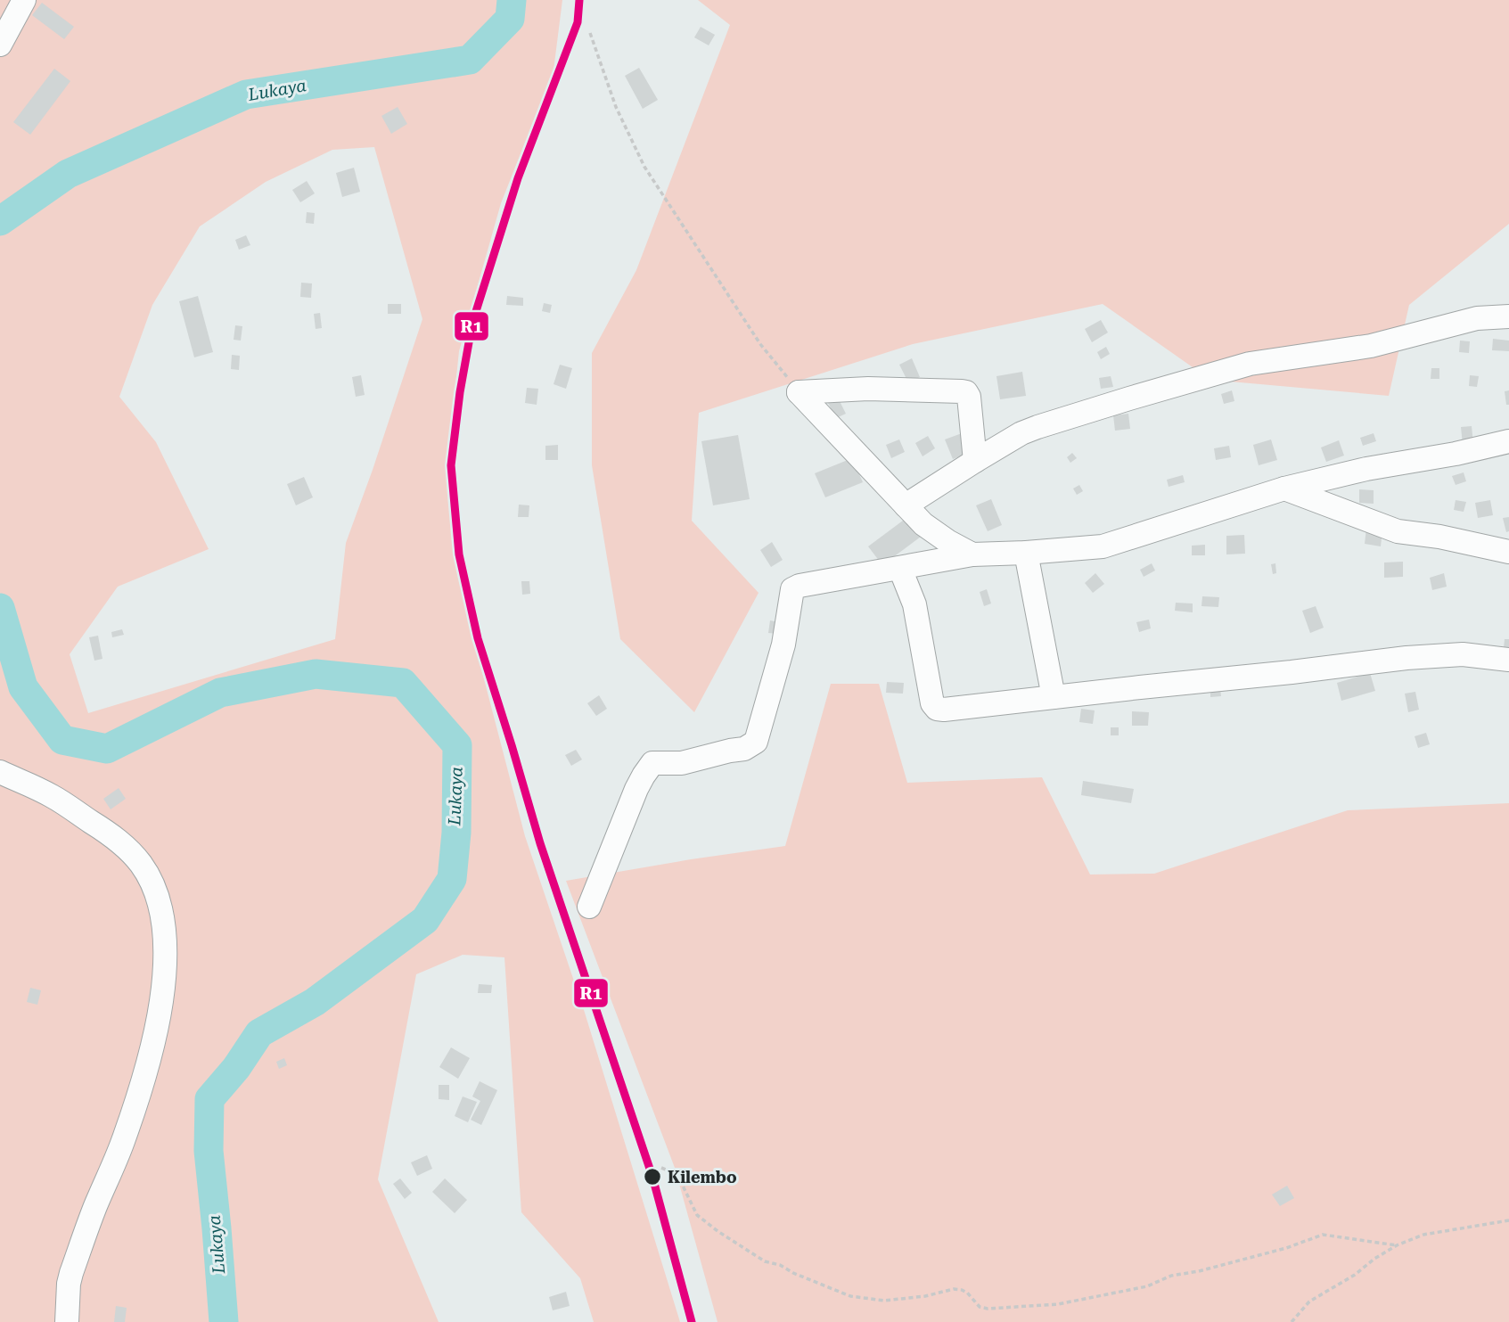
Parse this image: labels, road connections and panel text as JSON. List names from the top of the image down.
{
  "water": ["Lukaya"],
  "places": ["Kilembo"],
  "lines": ["transit line R1"]
}
